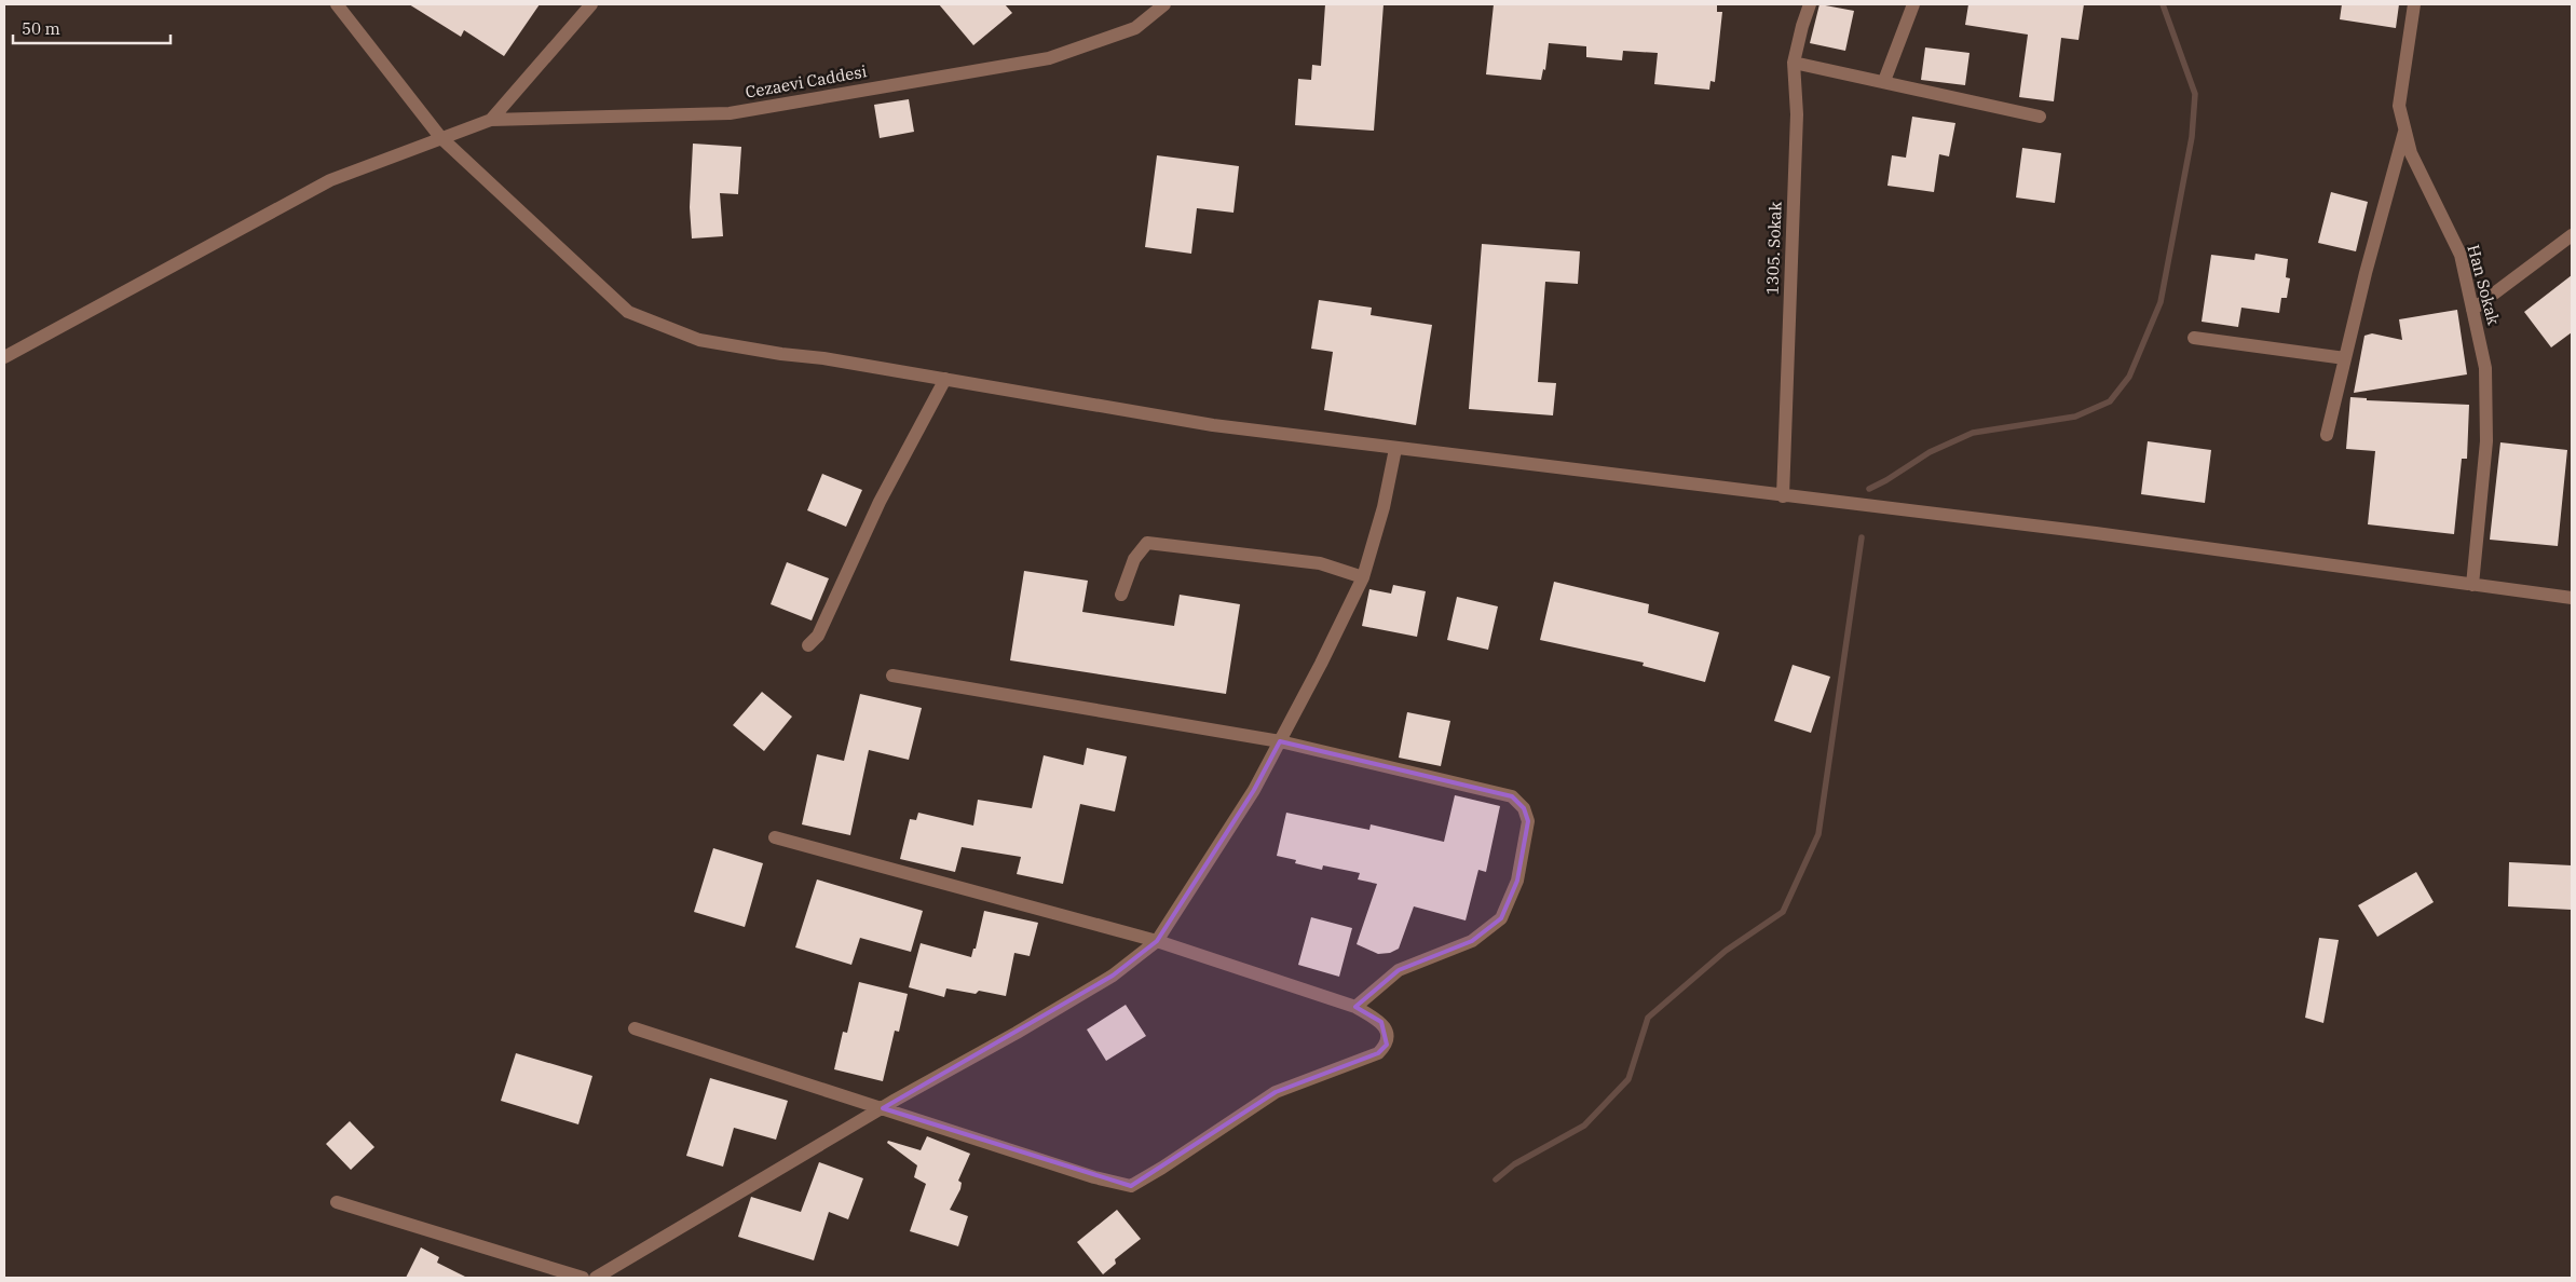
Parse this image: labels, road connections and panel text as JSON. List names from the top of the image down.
{
  "streets": {
    "street": ["Cezaevi Caddesi", "1305. Sokak", "Han Sokak"]
  },
  "scale_bar": "50 m"
}
